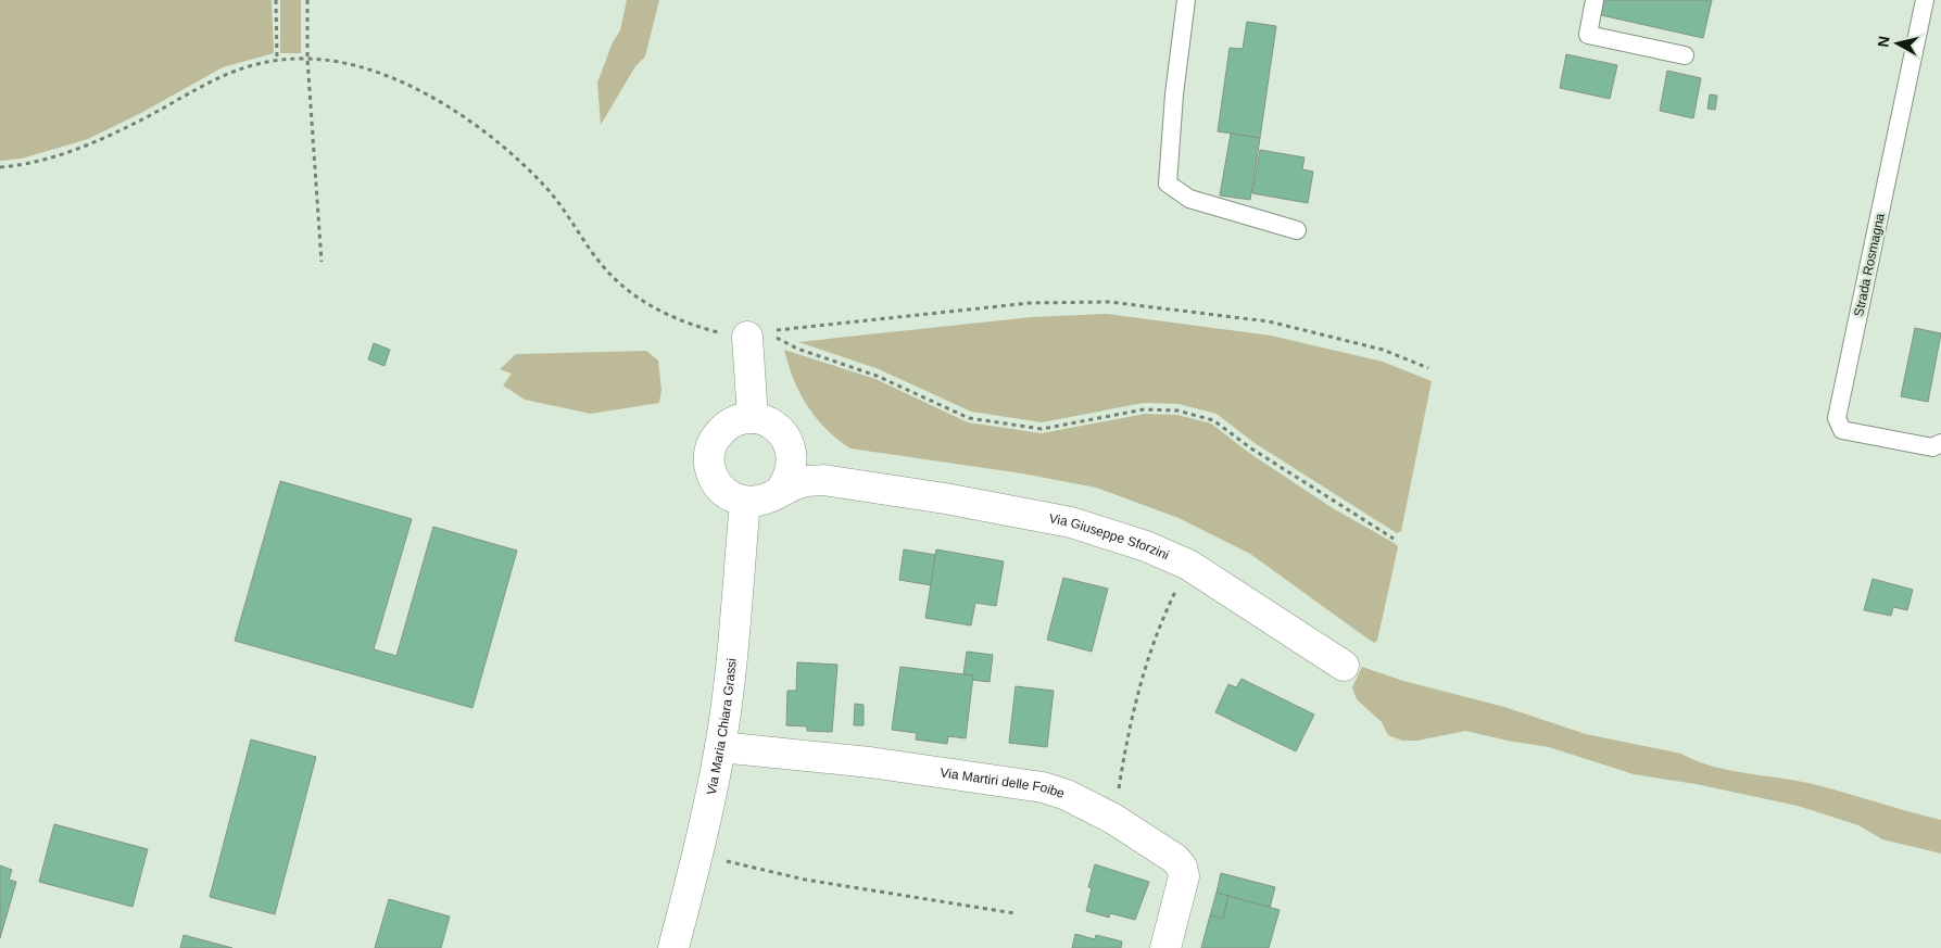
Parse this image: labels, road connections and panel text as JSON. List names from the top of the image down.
{
  "streets": {
    "street": ["Via Giuseppe Sforzini", "Via Maria Chiara Grassi", "Via Martiri delle Foibe"],
    "lane": ["Strada Rosmagna"]
  },
  "crossings": [
    ["Via Giuseppe Sforzini", "Via Maria Chiara Grassi"],
    ["Via Maria Chiara Grassi", "Via Martiri delle Foibe"]
  ],
  "north": "left"
}
